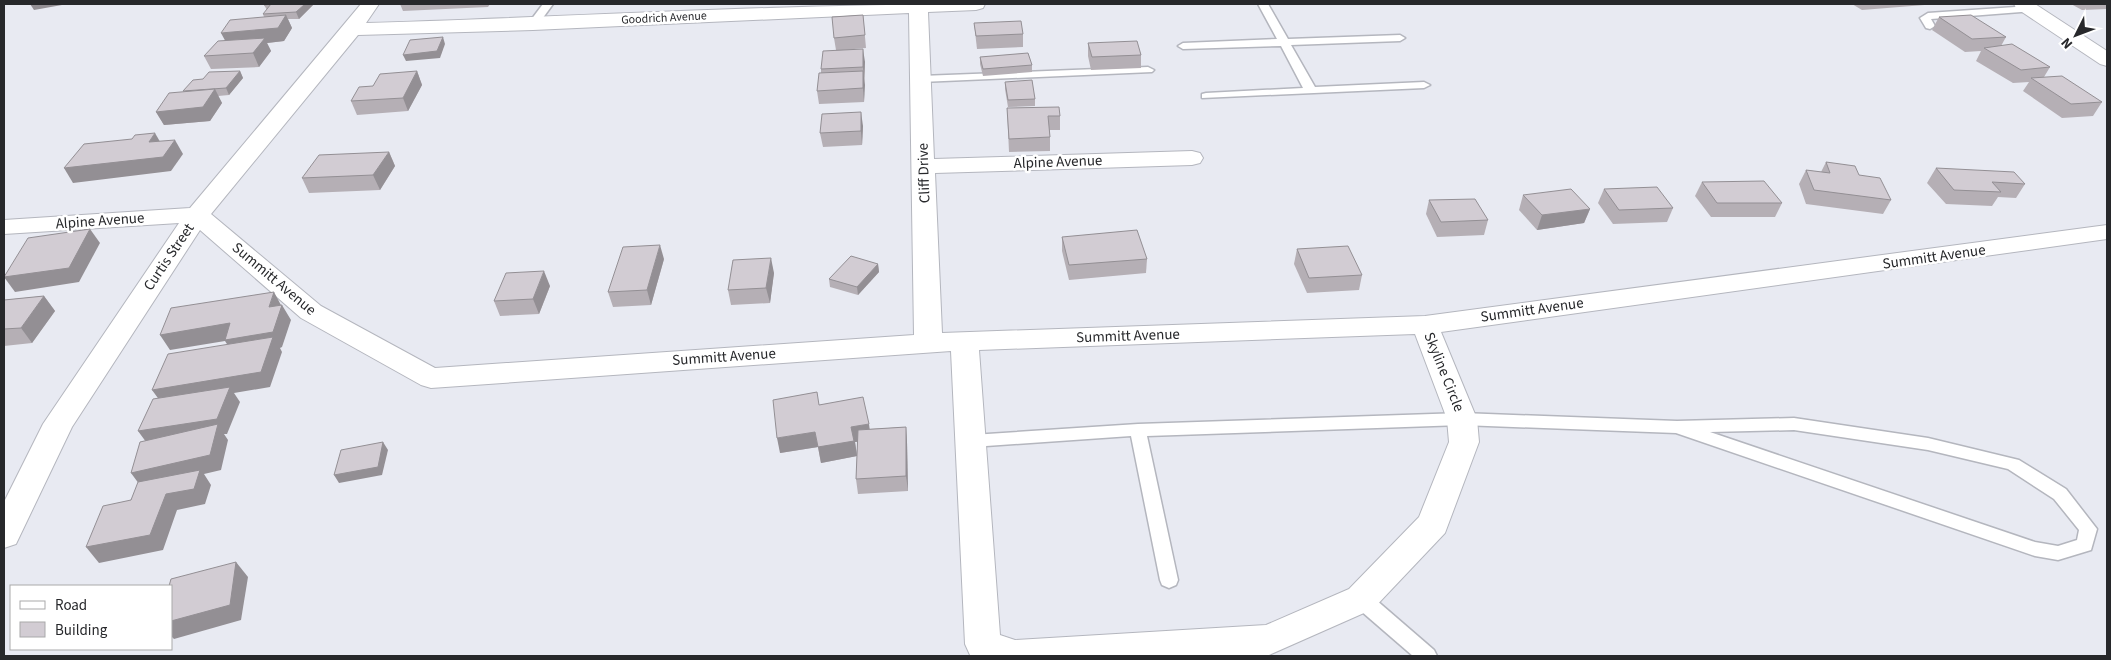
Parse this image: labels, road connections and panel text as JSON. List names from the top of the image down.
{
  "streets": {
    "street": [
      "Goodrich Avenue",
      "Alpine Avenue",
      "Cliff Drive",
      "Curtis Street",
      "Summitt Avenue",
      "Skyline Circle"
    ]
  },
  "crossings": [
    ["Goodrich Avenue", "Cliff Drive"],
    ["Goodrich Avenue", "Curtis Street"],
    ["Alpine Avenue", "Cliff Drive"],
    ["Alpine Avenue", "Curtis Street"],
    ["Alpine Avenue", "Summitt Avenue"],
    ["Cliff Drive", "Summitt Avenue"],
    ["Curtis Street", "Summitt Avenue"],
    ["Summitt Avenue", "Skyline Circle"]
  ],
  "legend": ["Road", "Building"],
  "north": "bottom left"
}
